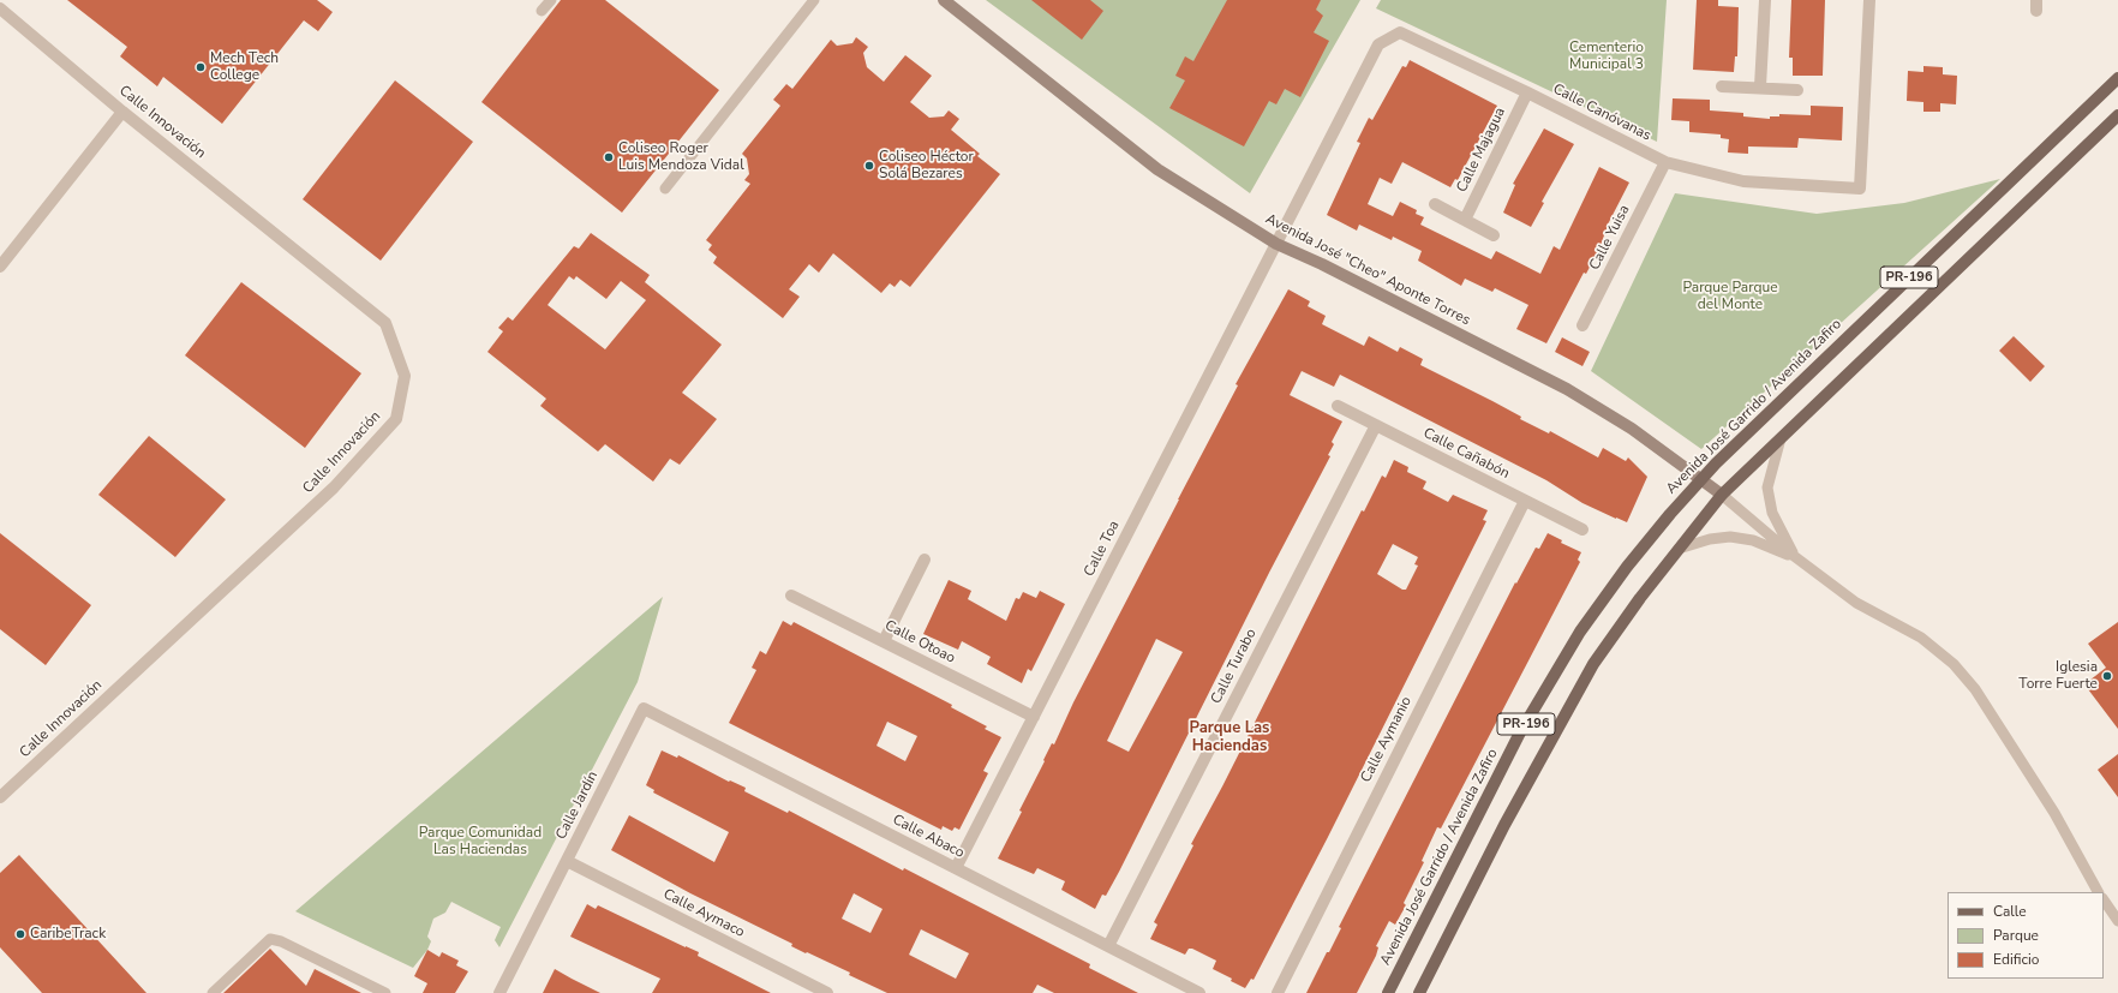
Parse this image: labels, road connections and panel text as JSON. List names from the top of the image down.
{
  "streets": {
    "main road": ["PR-196", "Avenida José Garrido / Avenida Zafiro"],
    "street": [
      "Calle Canóvanas",
      "Calle Innovación",
      "Calle Majagua",
      "Calle Yuisa",
      "Avenida José \"Cheo\" Aponte Torres",
      "Calle Cañabón",
      "Calle Toa",
      "Calle Otoao",
      "Calle Turabo",
      "Calle Aymanio",
      "Calle Jardín",
      "Calle Abaco",
      "Calle Aymaco"
    ]
  },
  "crossings": [
    ["Calle Canóvanas", "Calle Majagua"],
    ["Calle Canóvanas", "Calle Yuisa"],
    ["Calle Canóvanas", "Avenida José \"Cheo\" Aponte Torres"],
    ["Calle Canóvanas", "Calle Toa"],
    ["Avenida José \"Cheo\" Aponte Torres", "PR-196"],
    ["Avenida José \"Cheo\" Aponte Torres", "Avenida José Garrido / Avenida Zafiro"],
    ["Avenida José \"Cheo\" Aponte Torres", "Calle Toa"],
    ["Calle Cañabón", "Calle Turabo"],
    ["Calle Cañabón", "Calle Aymanio"],
    ["Calle Toa", "Calle Otoao"],
    ["Calle Toa", "Calle Abaco"],
    ["Calle Turabo", "Calle Abaco"],
    ["Calle Jardín", "Calle Abaco"],
    ["Calle Jardín", "Calle Aymaco"]
  ],
  "districts": ["Parque Las Haciendas"],
  "parks": ["Cementerio Municipal 3", "Parque Parque del Monte", "Parque Comunidad Las Haciendas"],
  "places": [
    "Mech Tech College",
    "Coliseo Roger Luis Mendoza Vidal",
    "Coliseo Héctor Solá Bezares",
    "Iglesia Torre Fuerte",
    "CaribeTrack"
  ],
  "legend": ["Calle", "Parque", "Edificio"]
}
